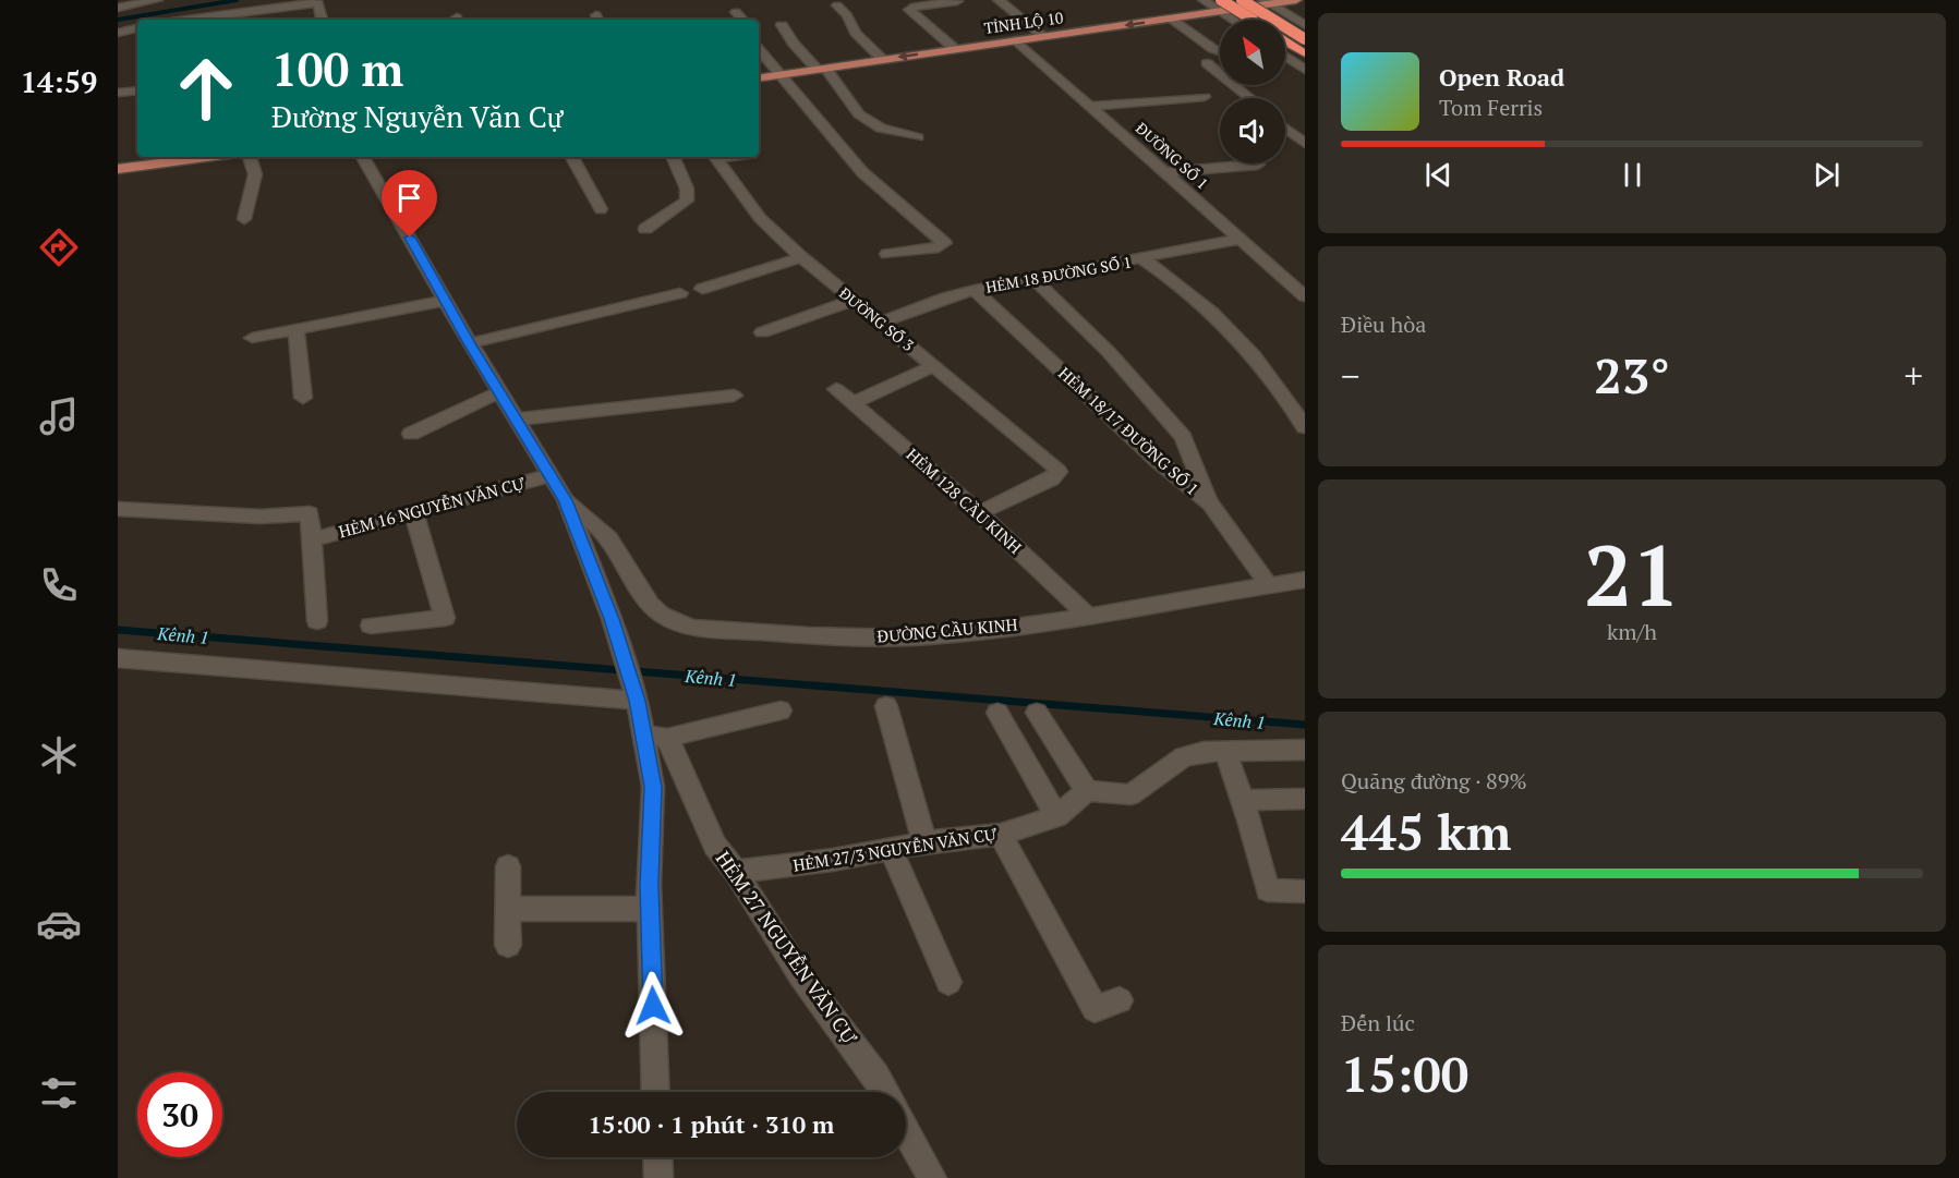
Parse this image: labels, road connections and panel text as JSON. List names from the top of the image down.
{
  "streets": {
    "main road": ["TỈNH LỘ 10"],
    "street": [
      "ĐƯỜNG SỐ 1",
      "HẺM 18 ĐƯỜNG SỐ 1",
      "ĐƯỜNG SỐ 3",
      "HẺM 18/17 ĐƯỜNG SỐ 1",
      "HẺM 128 CẦU KINH",
      "HẺM 16 NGUYỄN VĂN CỰ",
      "ĐƯỜNG CẦU KINH",
      "HẺM 27/3 NGUYỄN VĂN CỰ",
      "HẺM 27 NGUYỄN VĂN CỰ"
    ]
  },
  "crossings": [
    ["TỈNH LỘ 10", "ĐƯỜNG SỐ 1"],
    ["ĐƯỜNG SỐ 1", "HẺM 18 ĐƯỜNG SỐ 1"],
    ["HẺM 18 ĐƯỜNG SỐ 1", "ĐƯỜNG SỐ 3"],
    ["HẺM 18 ĐƯỜNG SỐ 1", "HẺM 18/17 ĐƯỜNG SỐ 1"],
    ["ĐƯỜNG SỐ 3", "HẺM 128 CẦU KINH"],
    ["HẺM 18/17 ĐƯỜNG SỐ 1", "ĐƯỜNG CẦU KINH"],
    ["HẺM 128 CẦU KINH", "ĐƯỜNG CẦU KINH"],
    ["HẺM 27/3 NGUYỄN VĂN CỰ", "HẺM 27 NGUYỄN VĂN CỰ"]
  ],
  "one_way": ["TỈNH LỘ 10"],
  "water": ["Kênh 1"],
  "north": "top left",
  "page": {
    "tabs": "14:59",
    "turn": ["100 m", "Đường Nguyễn Văn Cự"],
    "song": ["Open Road", "Tom Ferris"],
    "tile": [
      "Điều hòa",
      ["21", "km/h"],
      ["Quãng đường · 89%", "445 km"],
      ["Đến lúc", "15:00"]
    ],
    "heat": ["−", "23°", "+"],
    "limit": "30",
    "trip": "15:00 · 1 phút · 310 m"
  }
}
